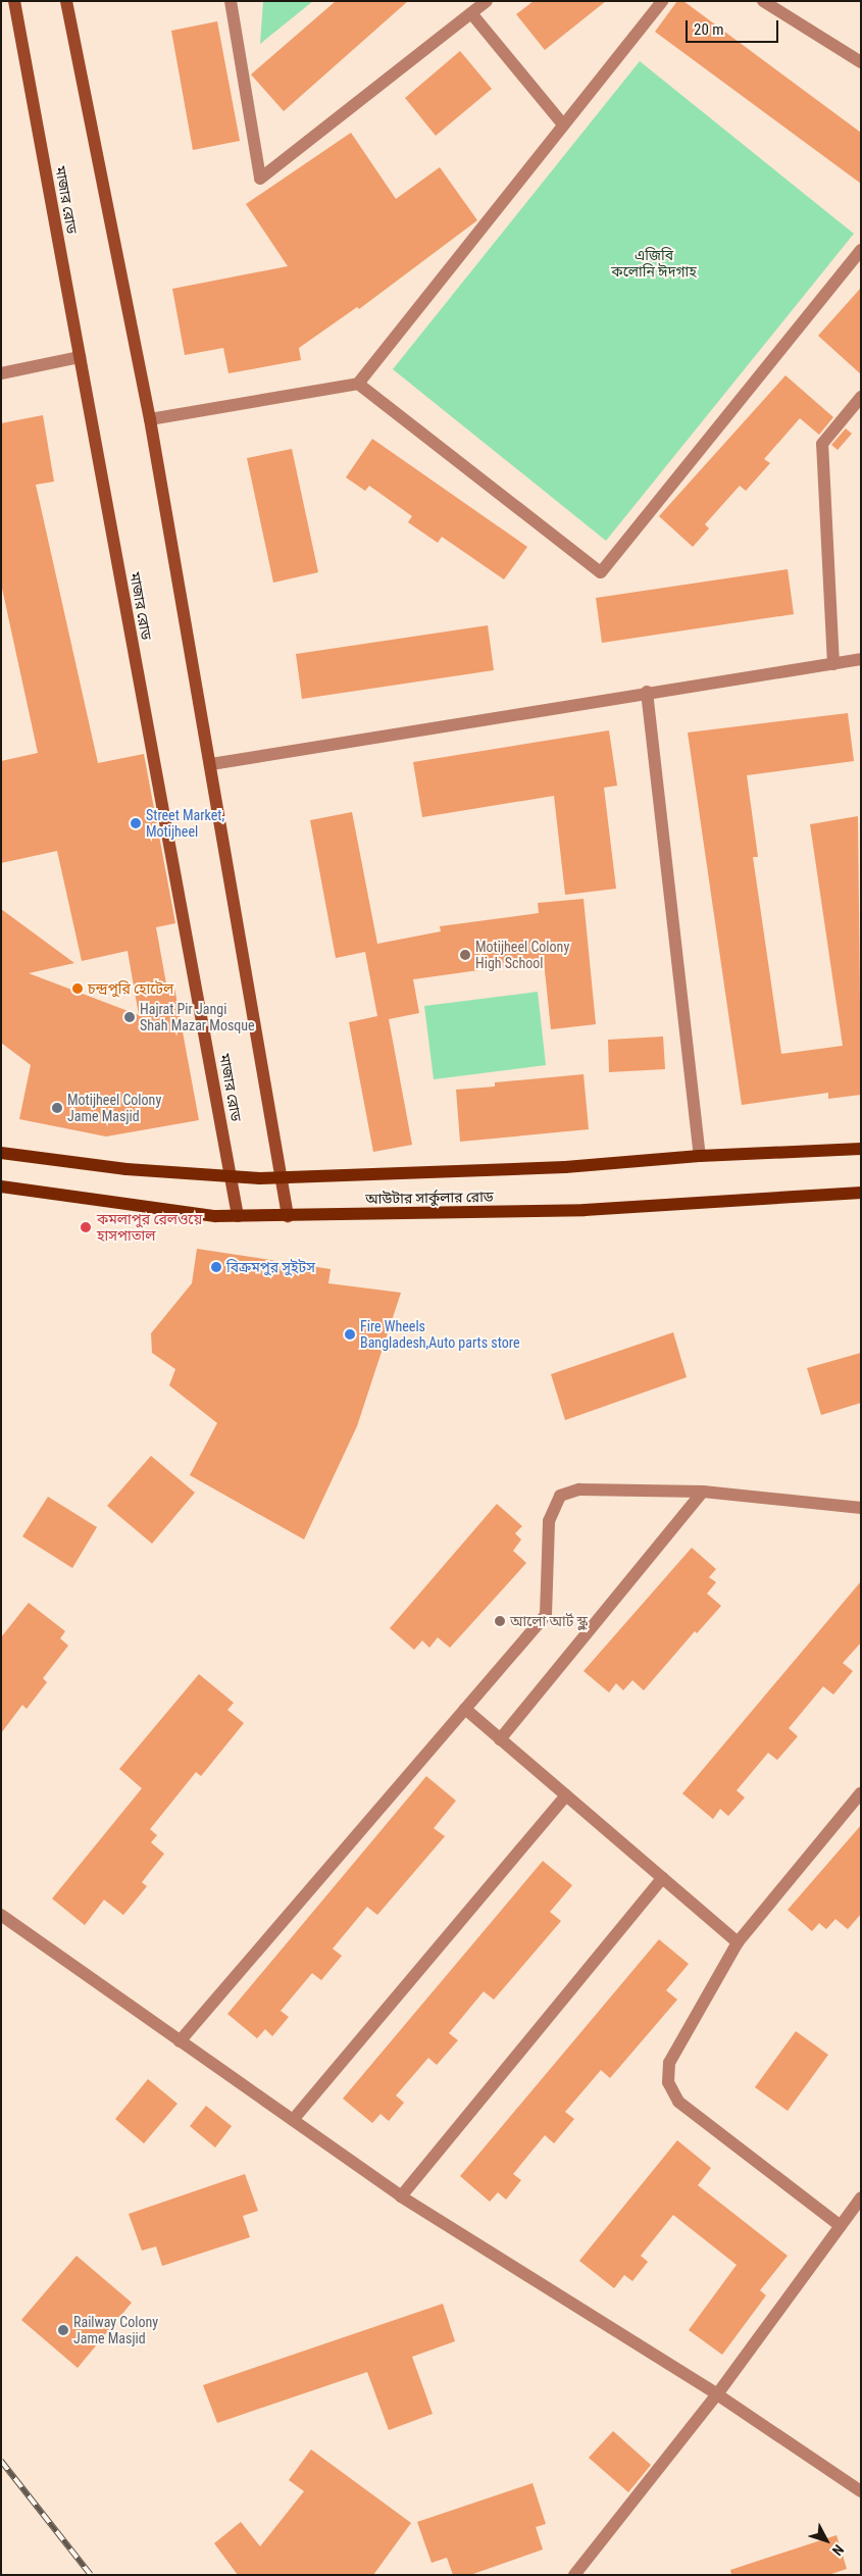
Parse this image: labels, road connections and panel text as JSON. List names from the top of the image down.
{
  "streets": {
    "main road": ["মাজার রোড", "আউটার সার্কুলার রোড"]
  },
  "crossings": [
    ["মাজার রোড", "আউটার সার্কুলার রোড"]
  ],
  "parks": ["এজিবি কলোনি ঈদগাহ"],
  "places": [
    "Street Market, Motijheel",
    "Motijheel Colony High School",
    "চন্দ্রপুরি হোটেল",
    "Hajrat Pir Jangi Shah Mazar Mosque",
    "Motijheel Colony Jame Masjid",
    "কমলাপুর রেলওয়ে হাসপাতাল",
    "বিক্রমপুর সুইটস",
    "Fire Wheels Bangladesh,Auto parts store",
    "আলো আর্ট স্কুল",
    "Railway Colony Jame Masjid"
  ],
  "scale_bar": "20 m",
  "north": "bottom right"
}
